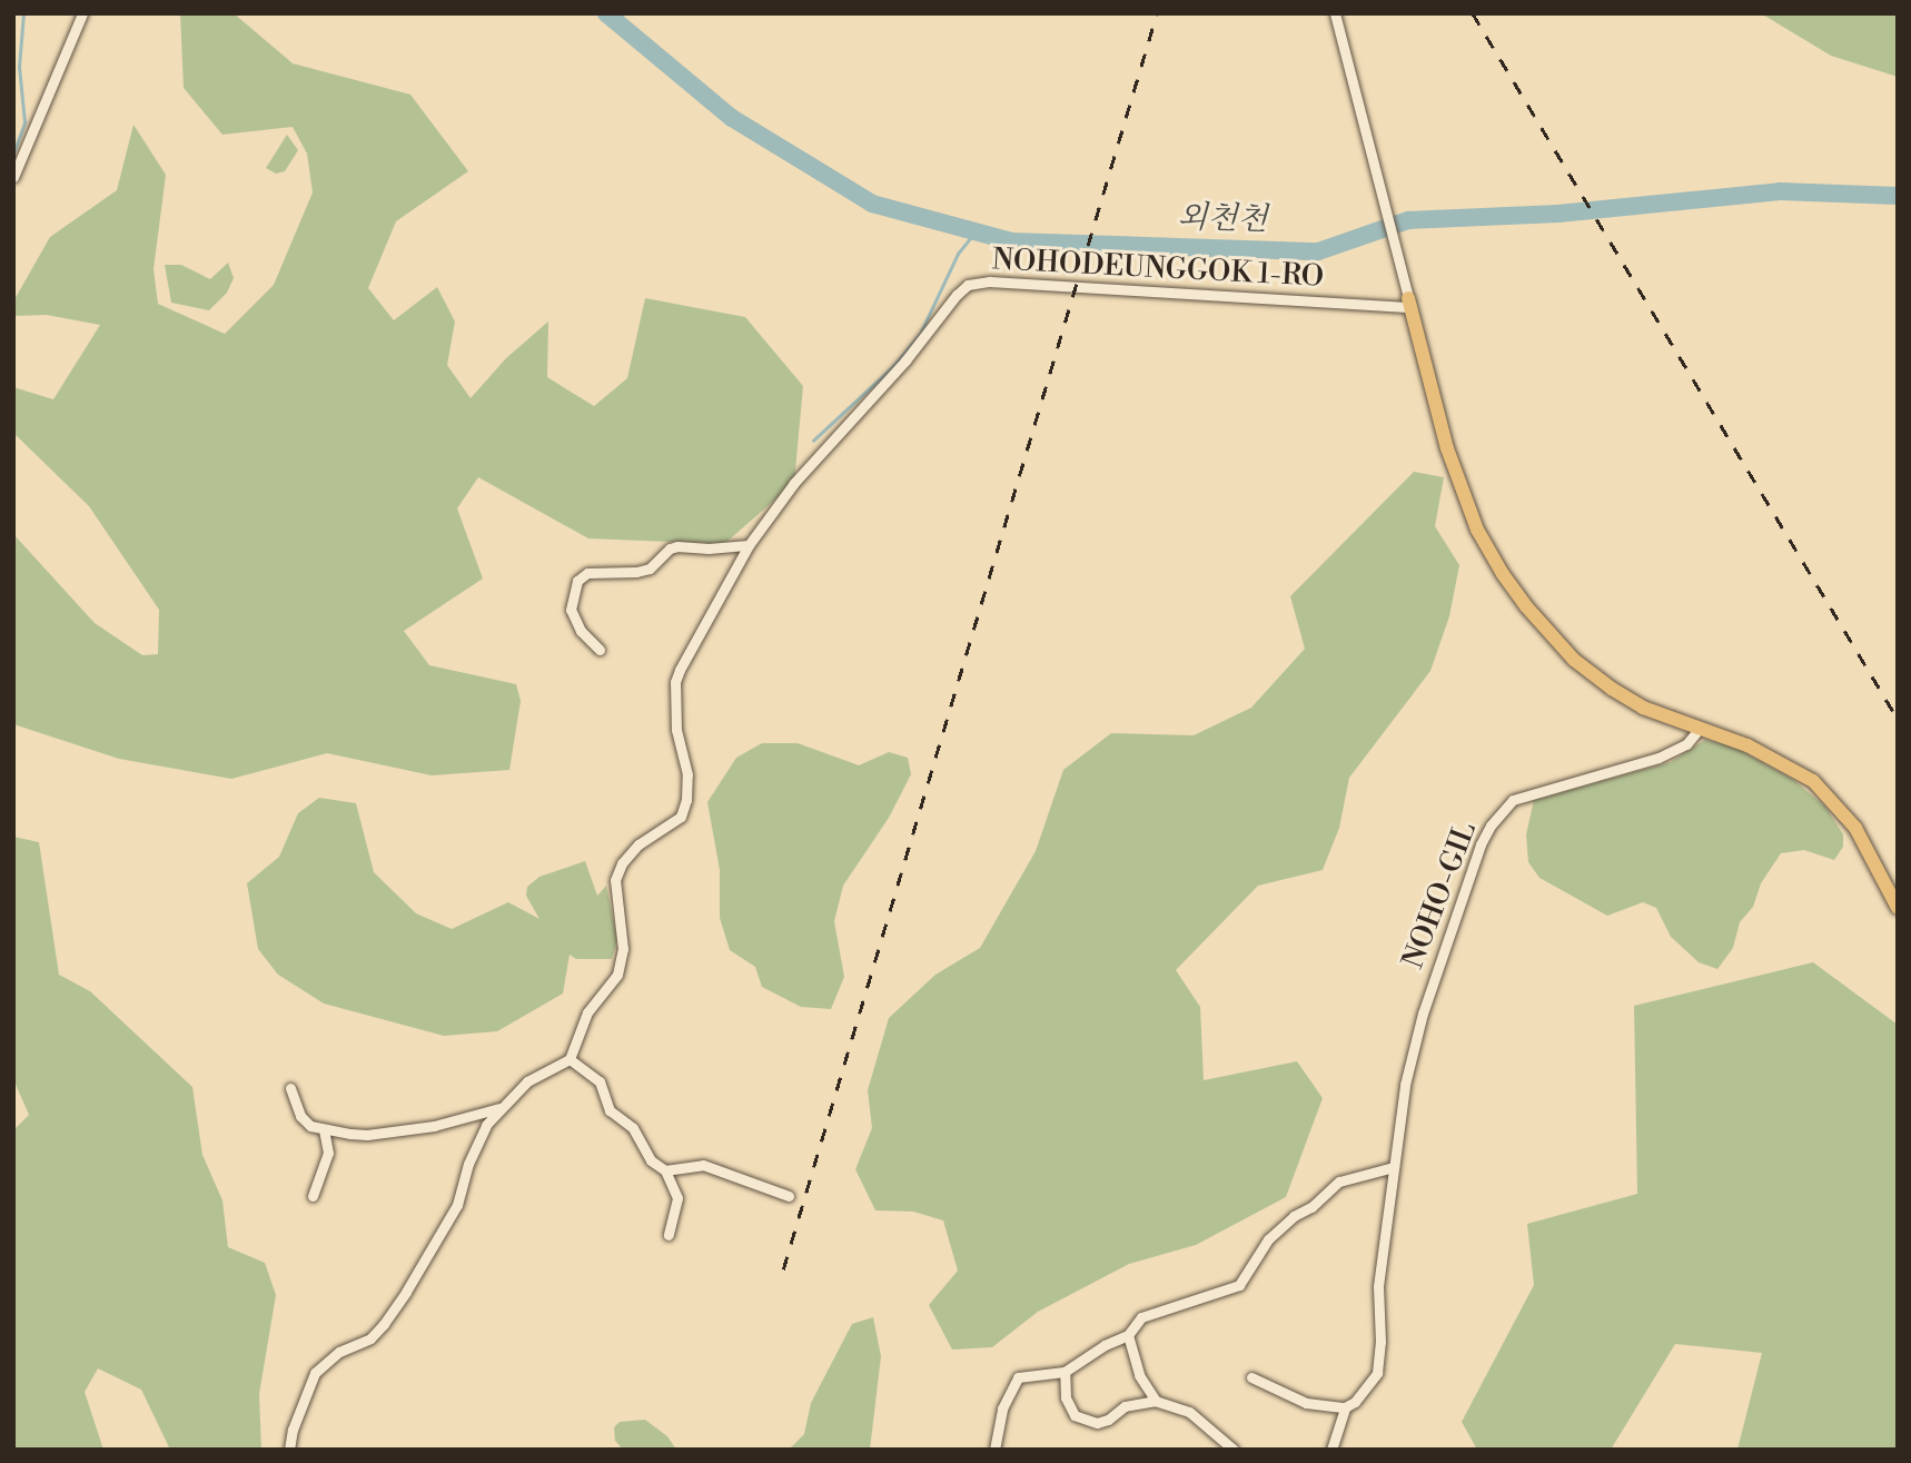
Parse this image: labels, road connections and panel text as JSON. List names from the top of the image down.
{
  "streets": {
    "street": ["NOHODEUNGGOK 1-RO", "NOHO-GIL"]
  },
  "water": ["외천천"]
}
